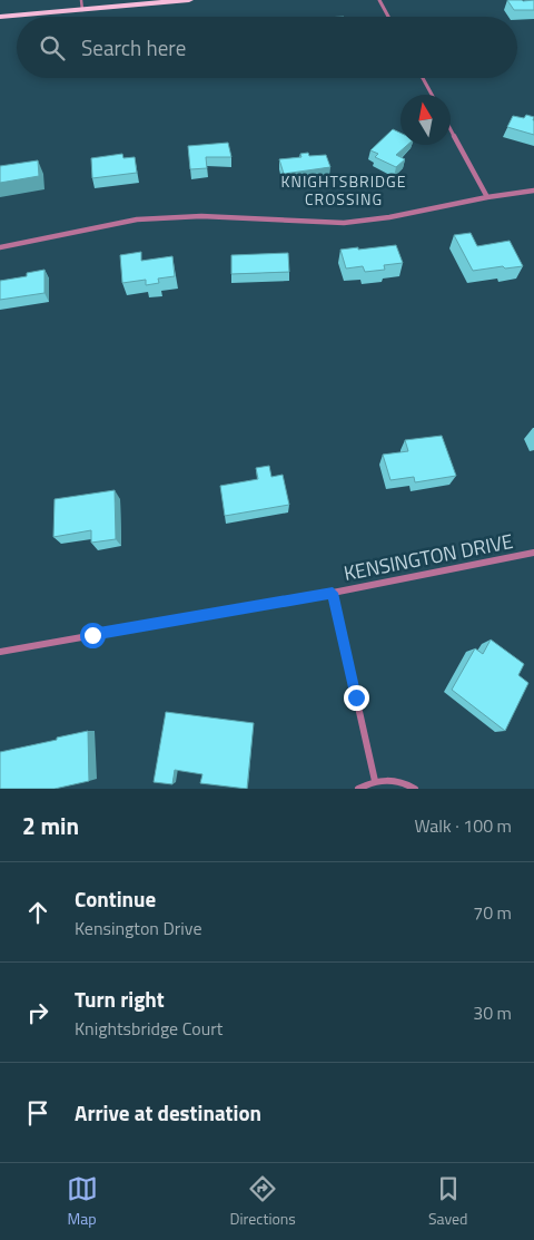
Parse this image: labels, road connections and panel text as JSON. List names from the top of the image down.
{
  "streets": {
    "street": ["KENSINGTON DRIVE"]
  },
  "districts": ["KNIGHTSBRIDGE CROSSING"],
  "north": "top",
  "page": {
    "search": "Search here",
    "heading": ["2 min", "Walk · 100 m"],
    "list": [
      ["Continue", "Kensington Drive", "70 m"],
      ["Turn right", "Knightsbridge Court", "30 m"],
      "Arrive at destination"
    ],
    "nav": ["Map", "Directions", "Saved"]
  }
}
